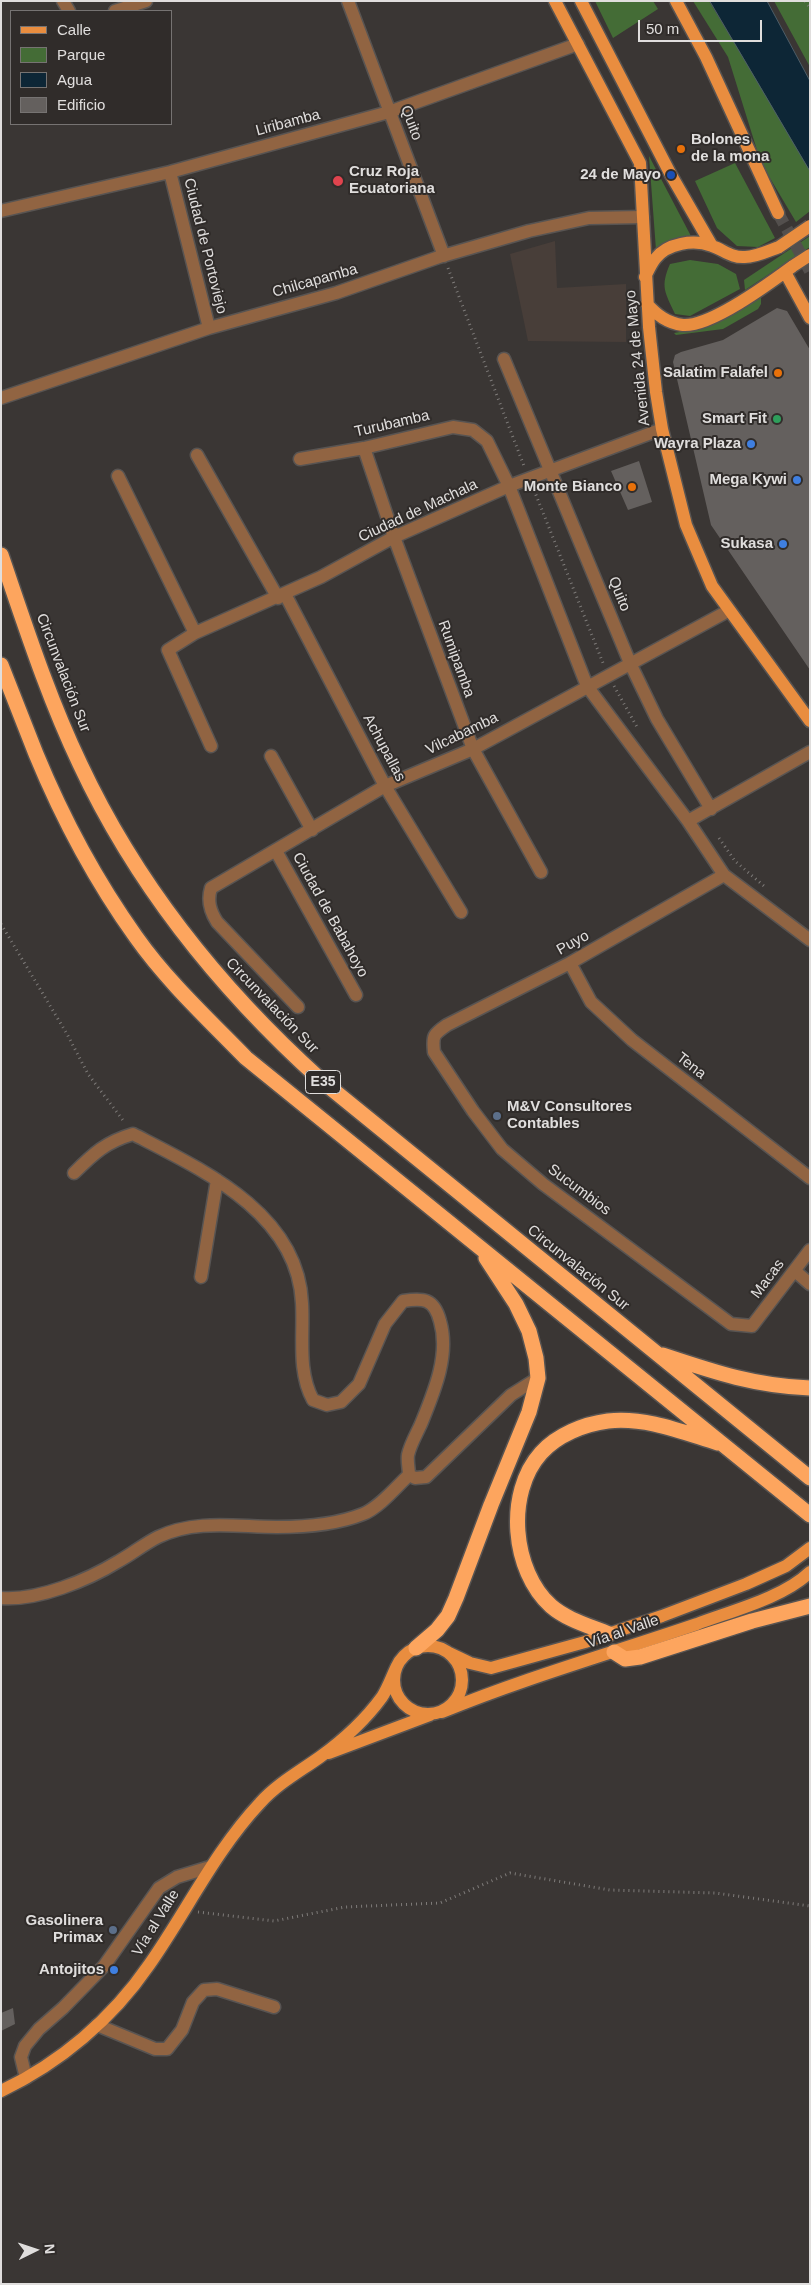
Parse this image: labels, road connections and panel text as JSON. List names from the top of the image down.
{
  "streets": {
    "highway": ["Circunvalación Sur", "E35"],
    "main road": ["Avenida 24 de Mayo", "Vía al Valle"],
    "street": [
      "Liribamba",
      "Quito",
      "Ciudad de Portoviejo",
      "Chilcapamba",
      "Turubamba",
      "Ciudad de Machala",
      "Rumipamba",
      "Vilcabamba",
      "Achupallas",
      "Ciudad de Babahoyo",
      "Puyo",
      "Tena",
      "Sucumbios",
      "Macas"
    ]
  },
  "crossings": [
    ["Liribamba", "Quito"],
    ["Liribamba", "Ciudad de Portoviejo"],
    ["Liribamba", "Avenida 24 de Mayo"],
    ["Quito", "Chilcapamba"],
    ["Quito", "Ciudad de Machala"],
    ["Quito", "Vilcabamba"],
    ["Ciudad de Portoviejo", "Chilcapamba"],
    ["Chilcapamba", "Avenida 24 de Mayo"],
    ["Avenida 24 de Mayo", "Ciudad de Machala"],
    ["Avenida 24 de Mayo", "Vilcabamba"],
    ["Turubamba", "Ciudad de Machala"],
    ["Turubamba", "Rumipamba"],
    ["Ciudad de Machala", "Rumipamba"],
    ["Ciudad de Machala", "Achupallas"],
    ["Rumipamba", "Vilcabamba"],
    ["Vilcabamba", "Achupallas"],
    ["Vilcabamba", "Ciudad de Babahoyo"],
    ["Puyo", "Tena"],
    ["Puyo", "Sucumbios"],
    ["Sucumbios", "Macas"]
  ],
  "places": [
    "Bolones de la mona",
    "24 de Mayo",
    "Cruz Roja Ecuatoriana",
    "Salatim Falafel",
    "Smart Fit",
    "Wayra Plaza",
    "Mega Kywi",
    "Monte Bianco",
    "Sukasa",
    "M&V Consultores Contables",
    "Gasolinera Primax",
    "Antojitos"
  ],
  "legend": [
    "Calle",
    "Parque",
    "Agua",
    "Edificio"
  ],
  "scale_bar": "50 m",
  "north": "right"
}
